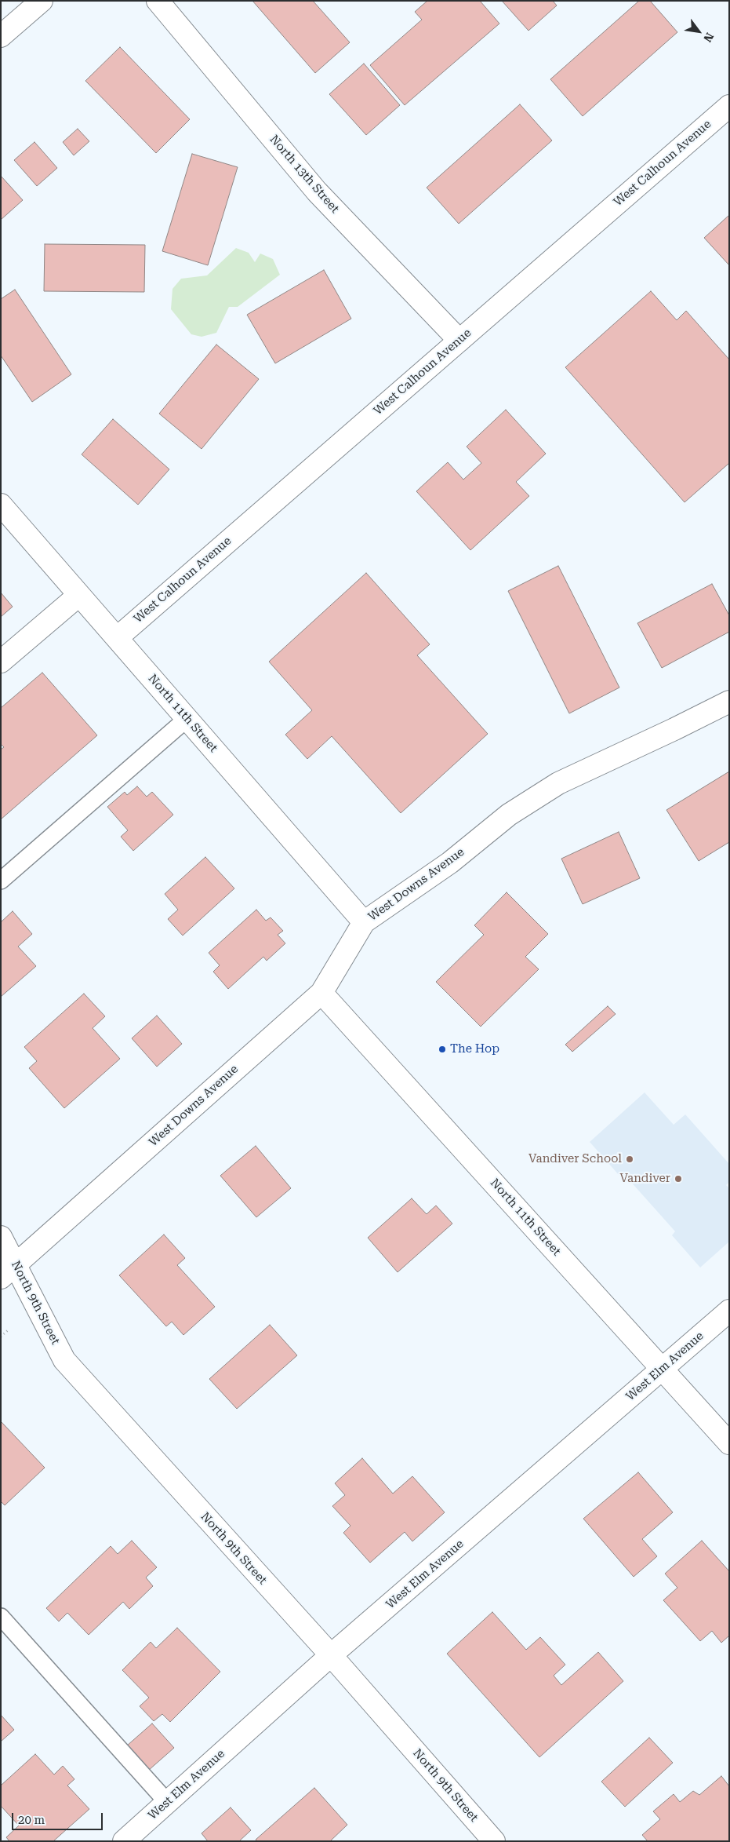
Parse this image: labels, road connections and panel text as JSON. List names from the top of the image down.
{
  "streets": {
    "street": [
      "West Calhoun Avenue",
      "North 13th Street",
      "North 11th Street",
      "West Downs Avenue",
      "North 9th Street",
      "West Elm Avenue"
    ]
  },
  "crossings": [
    ["West Calhoun Avenue", "North 13th Street"],
    ["West Calhoun Avenue", "North 11th Street"],
    ["North 11th Street", "West Downs Avenue"],
    ["North 11th Street", "West Elm Avenue"],
    ["West Downs Avenue", "North 9th Street"],
    ["North 9th Street", "West Elm Avenue"]
  ],
  "places": ["The Hop", "Vandiver School", "Vandiver"],
  "scale_bar": "20 m",
  "north": "bottom right"
}
